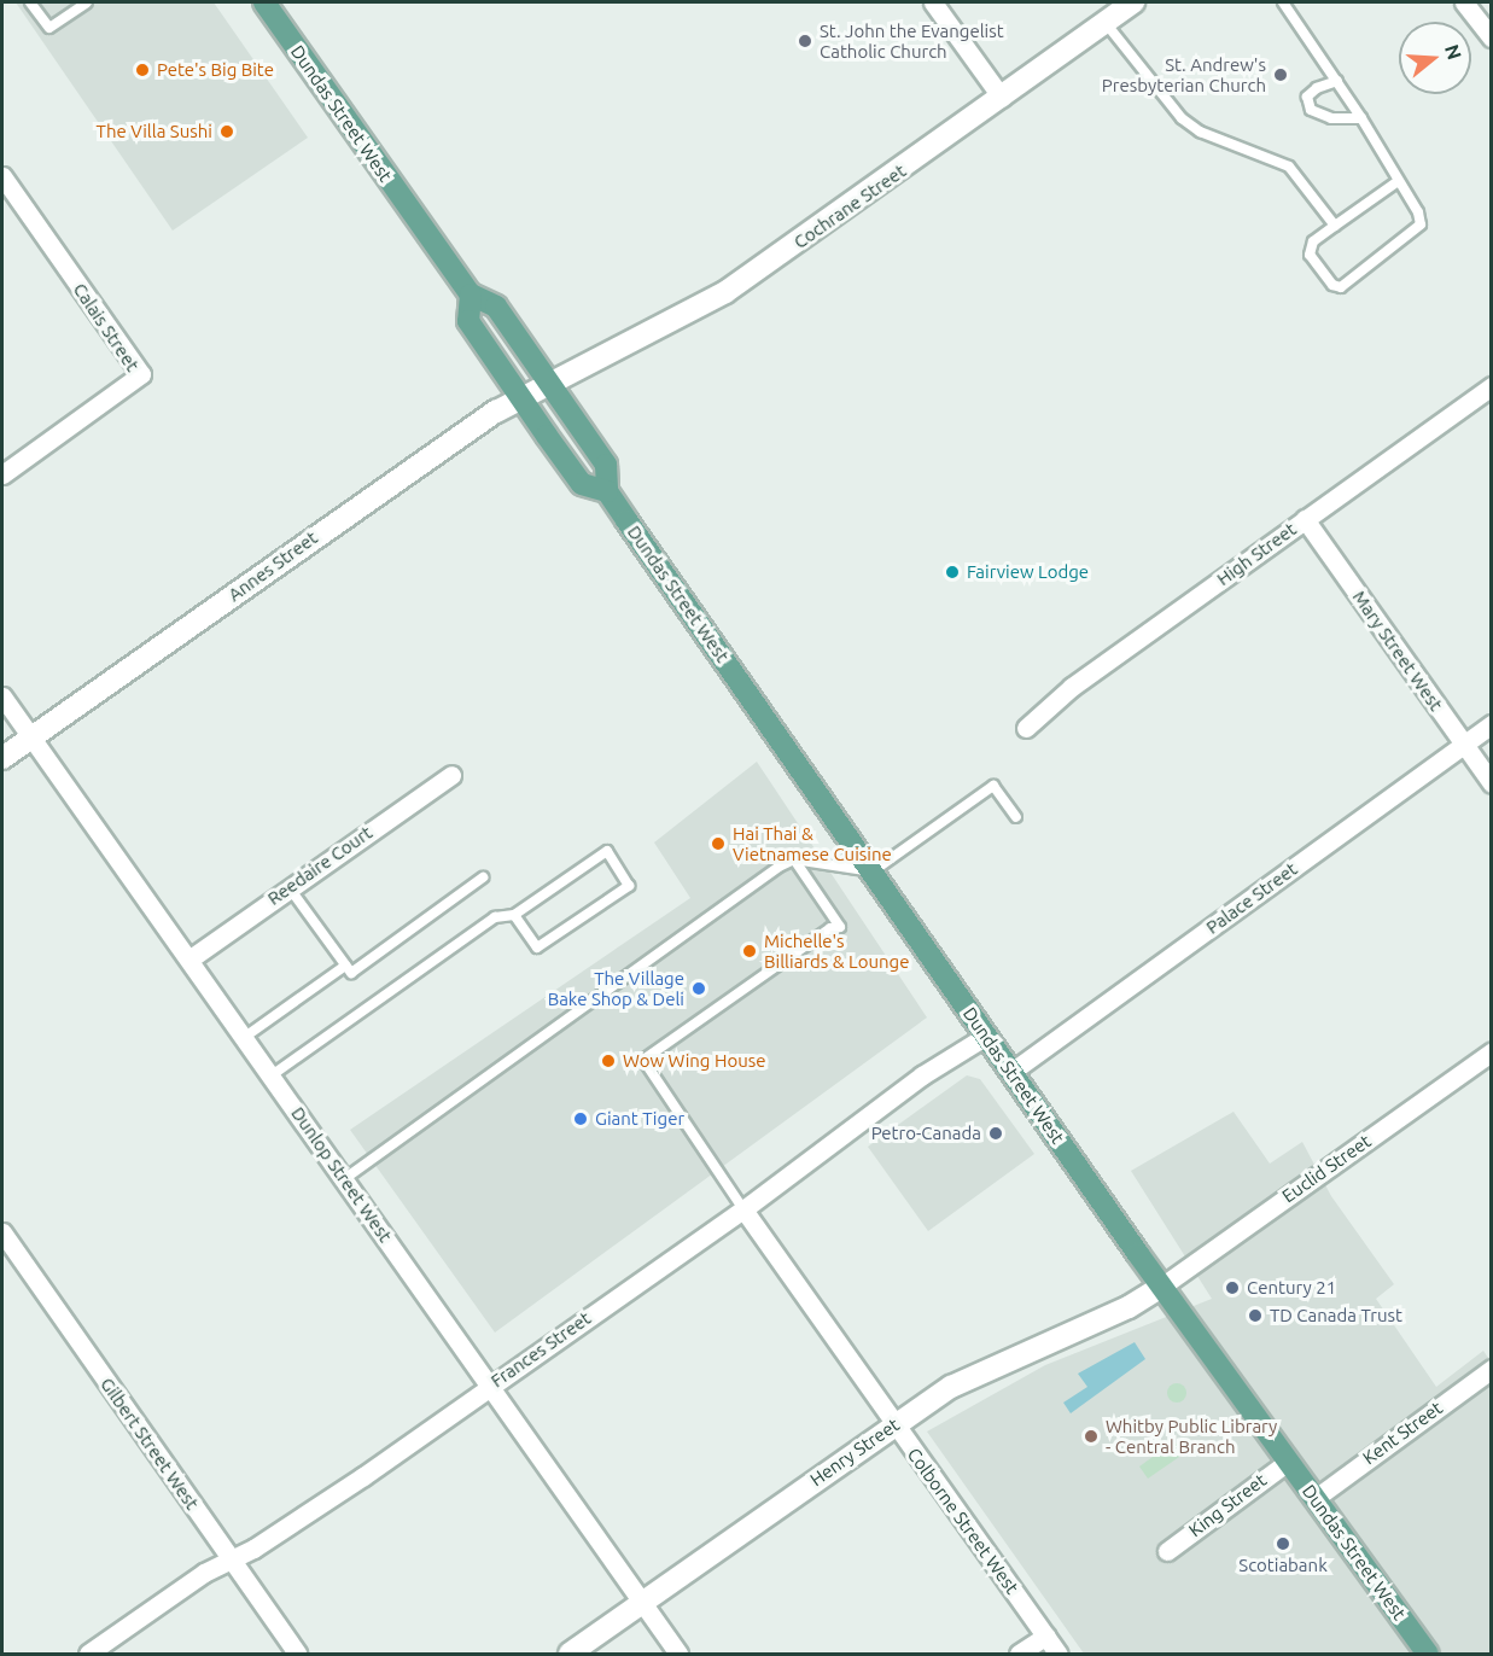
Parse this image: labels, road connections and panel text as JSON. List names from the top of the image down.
{
  "streets": {
    "main road": [
      "Dundas Street West",
      "Cochrane Street",
      "Annes Street",
      "Henry Street"
    ],
    "street": [
      "Calais Street",
      "High Street",
      "Mary Street West",
      "Reedaire Court",
      "Palace Street",
      "Euclid Street",
      "Dunlop Street West",
      "Frances Street",
      "Kent Street",
      "Gilbert Street West",
      "King Street",
      "Colborne Street West"
    ]
  },
  "crossings": [
    ["Dundas Street West", "Cochrane Street"],
    ["Dundas Street West", "Annes Street"],
    ["Dundas Street West", "Palace Street"],
    ["Dundas Street West", "Euclid Street"],
    ["Dundas Street West", "Frances Street"],
    ["Dundas Street West", "Kent Street"],
    ["Dundas Street West", "Henry Street"],
    ["Dundas Street West", "King Street"],
    ["Cochrane Street", "Annes Street"],
    ["High Street", "Mary Street West"],
    ["Annes Street", "Dunlop Street West"],
    ["Mary Street West", "Palace Street"],
    ["Reedaire Court", "Dunlop Street West"],
    ["Euclid Street", "Henry Street"],
    ["Dunlop Street West", "Frances Street"],
    ["Dunlop Street West", "Henry Street"],
    ["Frances Street", "Gilbert Street West"],
    ["Frances Street", "Colborne Street West"],
    ["Henry Street", "Colborne Street West"]
  ],
  "places": [
    "St. John the Evangelist Catholic Church",
    "Pete's Big Bite",
    "St. Andrew's Presbyterian Church",
    "The Villa Sushi",
    "Fairview Lodge",
    "Hai Thai & Vietnamese Cuisine",
    "Michelle's Billiards & Lounge",
    "The Village Bake Shop & Deli",
    "Wow Wing House",
    "Giant Tiger",
    "Petro-Canada",
    "Century 21",
    "TD Canada Trust",
    "Whitby Public Library - Central Branch",
    "Scotiabank"
  ],
  "north": "right"
}
